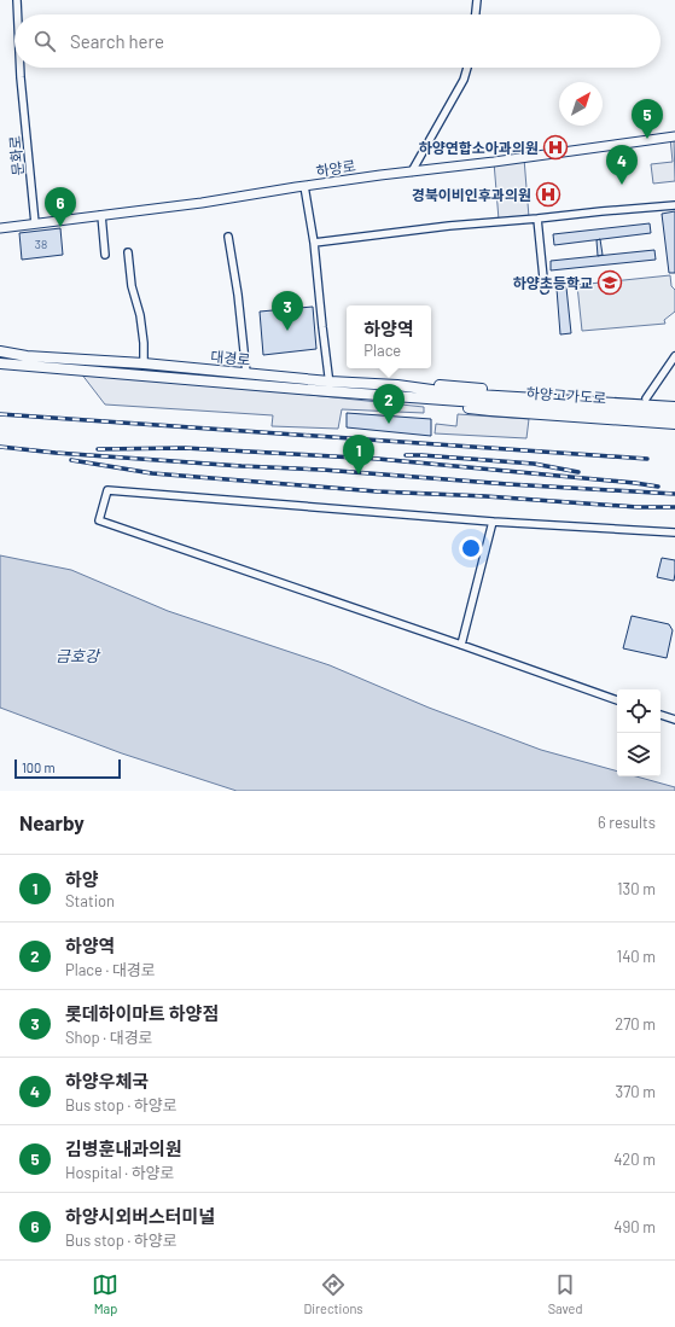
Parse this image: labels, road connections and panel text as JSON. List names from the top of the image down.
{
  "streets": {
    "main road": ["대경로", "하양고가도로"],
    "street": ["문화로", "하양로"]
  },
  "crossings": [
    ["문화로", "하양로"],
    ["대경로", "하양고가도로"]
  ],
  "water": ["금호강"],
  "places": {
    "hospital": ["하양연합소아과의원", "경북이비인후과의원"],
    "school or university": ["하양초등학교"]
  },
  "house_numbers": ["38"],
  "scale_bar": "100 m",
  "north": "top right",
  "page": {
    "search": "Search here",
    "pins": [
      "5",
      "4",
      "6",
      "3",
      "2",
      "1"
    ],
    "popup": ["하양역", "Place"],
    "scale": "100 m",
    "heading": ["Nearby", "6 results"],
    "list": [
      {
        "mark": "1",
        "name": "하양",
        "note": "Station",
        "value": "130 m"
      },
      {
        "mark": "2",
        "name": "하양역",
        "note": "Place · 대경로",
        "value": "140 m"
      },
      {
        "mark": "3",
        "name": "롯데하이마트 하양점",
        "note": "Shop · 대경로",
        "value": "270 m"
      },
      {
        "mark": "4",
        "name": "하양우체국",
        "note": "Bus stop · 하양로",
        "value": "370 m"
      },
      {
        "mark": "5",
        "name": "김병훈내과의원",
        "note": "Hospital · 하양로",
        "value": "420 m"
      },
      {
        "mark": "6",
        "name": "하양시외버스터미널",
        "note": "Bus stop · 하양로",
        "value": "490 m"
      }
    ],
    "nav": ["Map", "Directions", "Saved"]
  }
}
